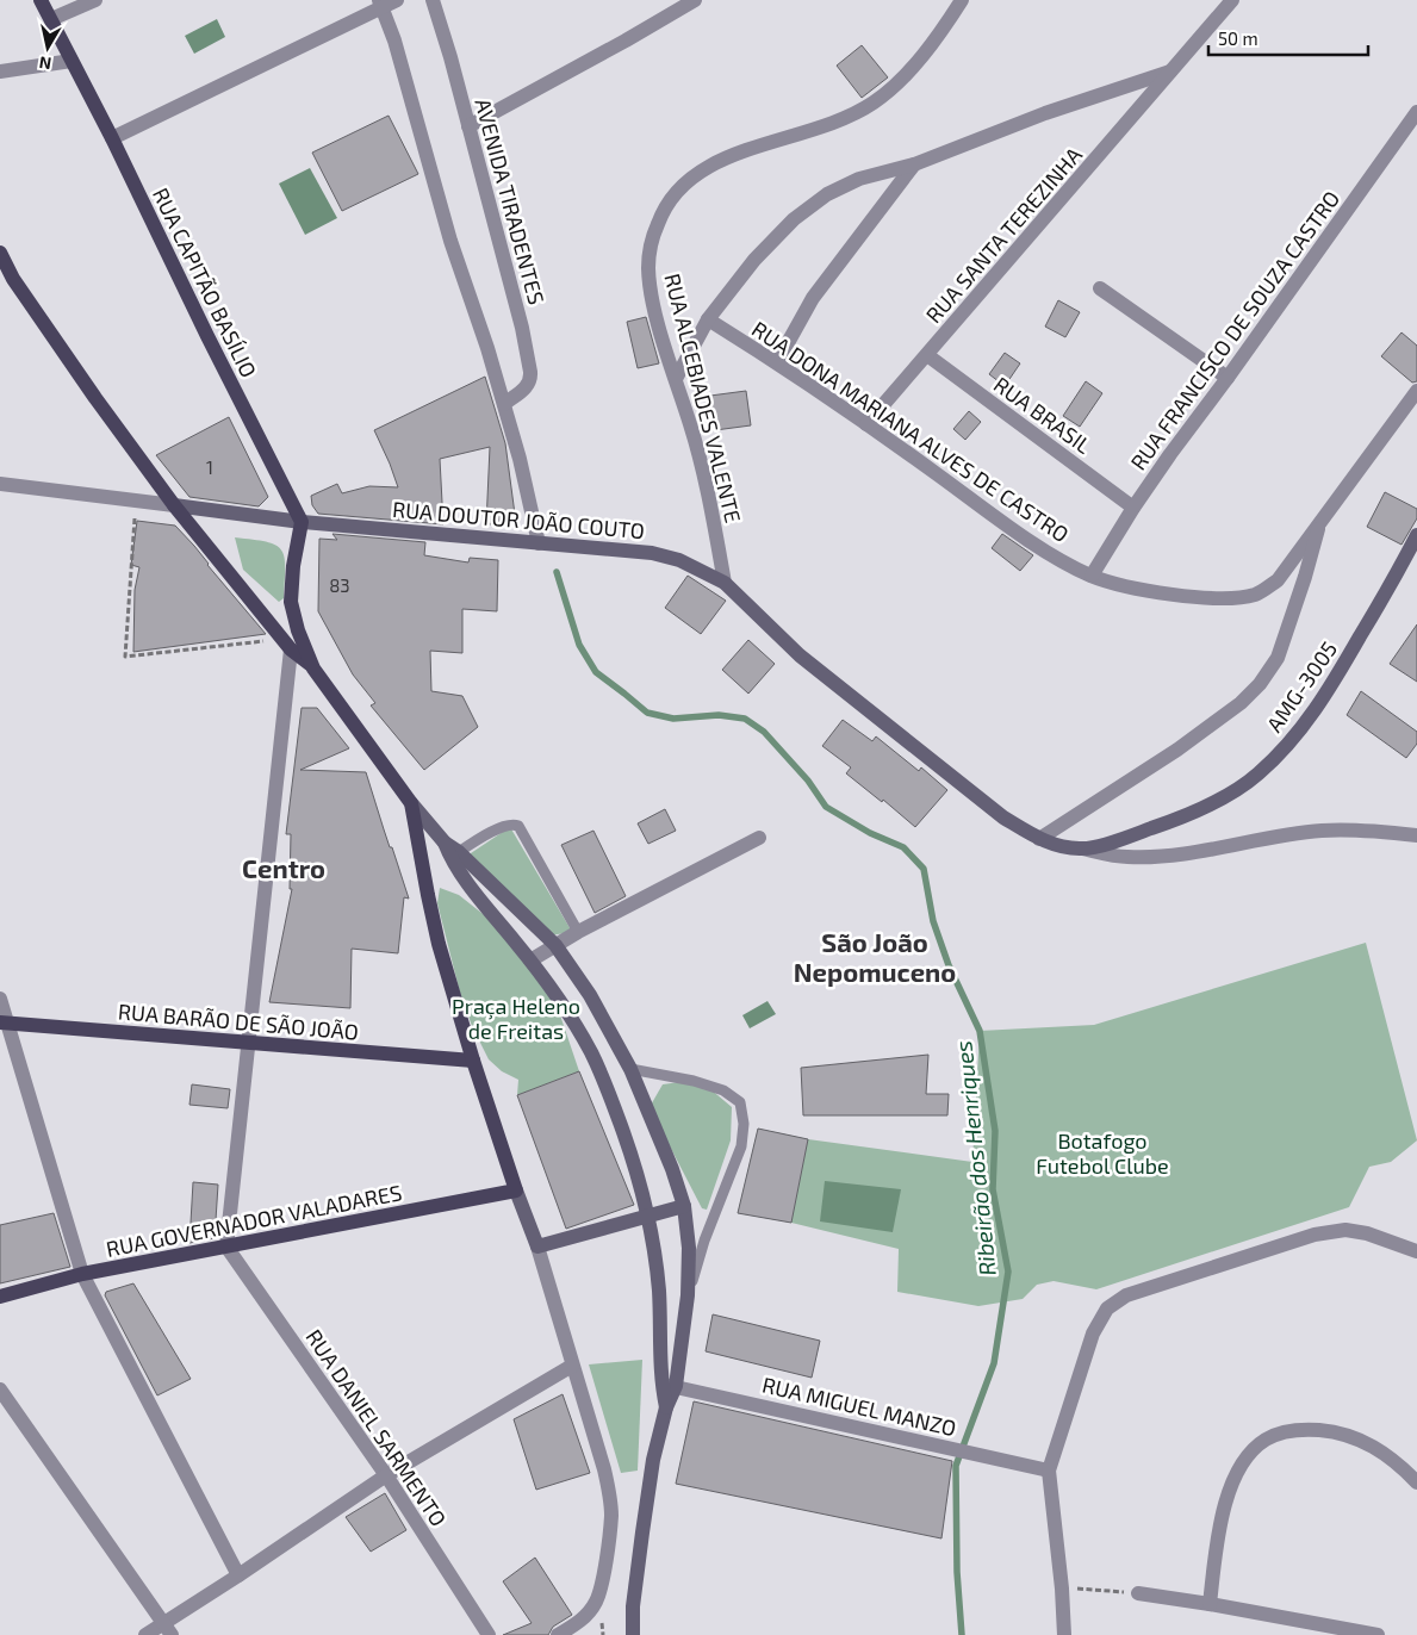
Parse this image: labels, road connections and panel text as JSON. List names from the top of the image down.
{
  "streets": {
    "main road": [
      "RUA CAPITÃO BASÍLIO",
      "RUA DOUTOR JOÃO COUTO",
      "AMG-3005",
      "RUA BARÃO DE SÃO JOÃO",
      "RUA GOVERNADOR VALADARES"
    ],
    "street": [
      "AVENIDA TIRADENTES",
      "RUA SANTA TEREZINHA",
      "RUA FRANCISCO DE SOUZA CASTRO",
      "RUA ALCEBIADES VALENTE",
      "RUA BRASIL",
      "RUA DONA MARIANA ALVES DE CASTRO",
      "RUA MIGUEL MANZO",
      "RUA DANIEL SARMENTO"
    ]
  },
  "crossings": [
    ["RUA SANTA TEREZINHA", "RUA BRASIL"],
    ["RUA SANTA TEREZINHA", "RUA DONA MARIANA ALVES DE CASTRO"],
    ["RUA CAPITÃO BASÍLIO", "RUA DOUTOR JOÃO COUTO"],
    ["RUA FRANCISCO DE SOUZA CASTRO", "RUA BRASIL"],
    ["RUA FRANCISCO DE SOUZA CASTRO", "RUA DONA MARIANA ALVES DE CASTRO"],
    ["RUA ALCEBIADES VALENTE", "RUA DOUTOR JOÃO COUTO"],
    ["RUA DOUTOR JOÃO COUTO", "AMG-3005"],
    ["RUA GOVERNADOR VALADARES", "RUA DANIEL SARMENTO"]
  ],
  "districts": ["Centro", "São João Nepomuceno"],
  "water": ["Ribeirão dos Henriques"],
  "parks": ["Praça Heleno de Freitas", "Botafogo Futebol Clube"],
  "house_numbers": ["1", "83"],
  "scale_bar": "50 m",
  "north": "bottom"
}
